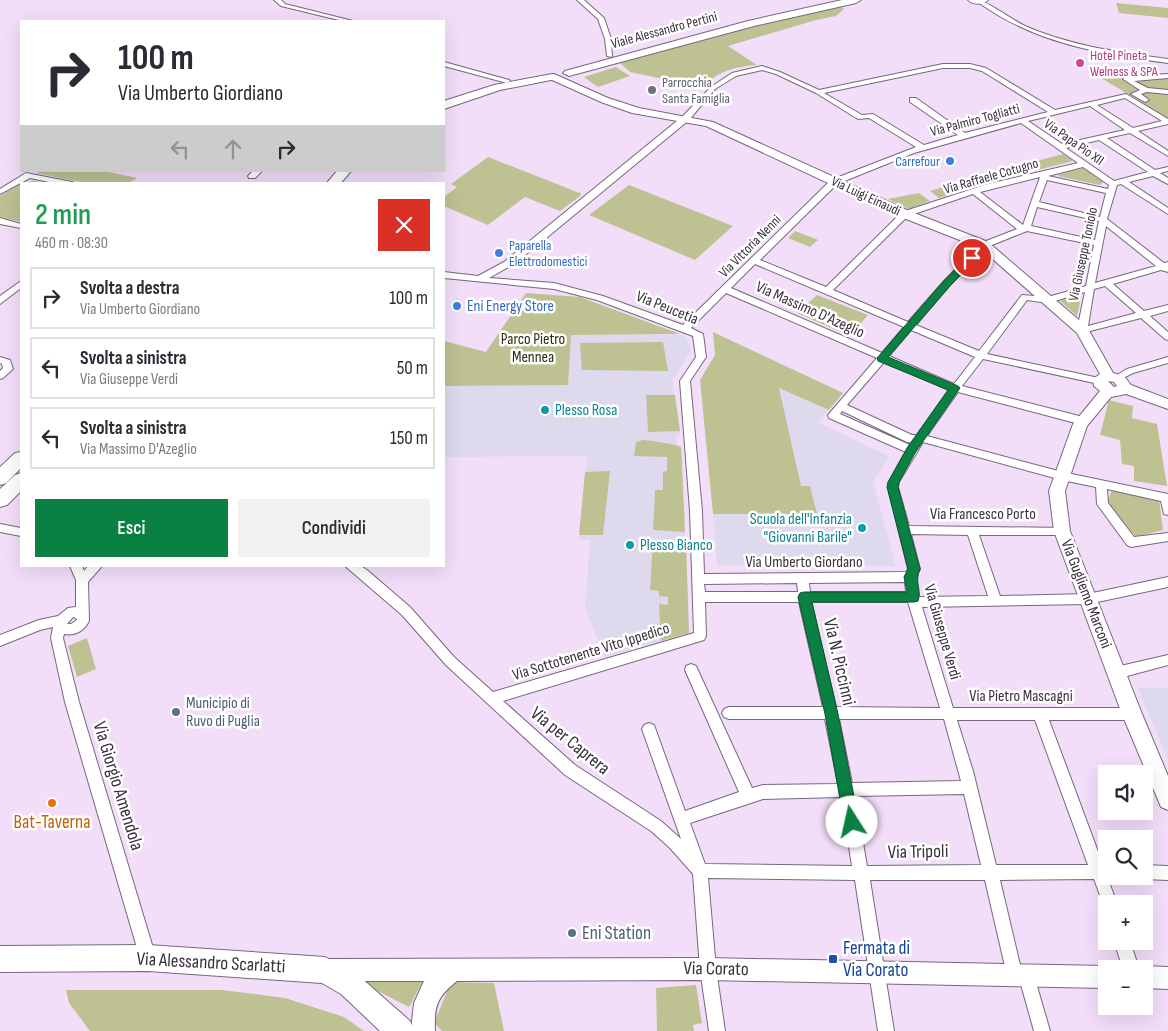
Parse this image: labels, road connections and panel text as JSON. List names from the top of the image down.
{
  "streets": {
    "main road": [
      "Viale Alessandro Pertini",
      "Via Luigi Einaudi",
      "Via Gugliemo Marconi",
      "Via Alessandro Scarlatti",
      "Via Corato"
    ],
    "street": [
      "Via Palmiro Togliatti",
      "Via Papa Pio XII",
      "Via Raffaele Cotugno",
      "Via Vittoria Nenni",
      "Via Giuseppe Toniolo",
      "Via Peucetia",
      "Via Massimo D'Azeglio",
      "Via Francesco Porto",
      "Via Umberto Giordano",
      "Via Giuseppe Verdi",
      "Via Sottotenente Vito Ippedico",
      "Via N. Piccinni",
      "Via Pietro Mascagni",
      "Via per Caprera",
      "Via Giorgio Amendola",
      "Via Tripoli"
    ]
  },
  "crossings": [
    ["Viale Alessandro Pertini", "Via Luigi Einaudi"],
    ["Via Palmiro Togliatti", "Via Papa Pio XII"],
    ["Via Palmiro Togliatti", "Via Luigi Einaudi"],
    ["Via Palmiro Togliatti", "Via Vittoria Nenni"],
    ["Via Papa Pio XII", "Via Raffaele Cotugno"],
    ["Via Papa Pio XII", "Via Giuseppe Toniolo"],
    ["Via Raffaele Cotugno", "Via Luigi Einaudi"],
    ["Via Luigi Einaudi", "Via Vittoria Nenni"],
    ["Via Luigi Einaudi", "Via Giuseppe Toniolo"],
    ["Via Luigi Einaudi", "Via Massimo D'Azeglio"],
    ["Via Luigi Einaudi", "Via Gugliemo Marconi"],
    ["Via Luigi Einaudi", "Via Giuseppe Verdi"],
    ["Via Vittoria Nenni", "Via Peucetia"],
    ["Via Vittoria Nenni", "Via Massimo D'Azeglio"],
    ["Via Peucetia", "Via Umberto Giordano"],
    ["Via Peucetia", "Via Sottotenente Vito Ippedico"],
    ["Via Massimo D'Azeglio", "Via Gugliemo Marconi"],
    ["Via Massimo D'Azeglio", "Via Giuseppe Verdi"],
    ["Via Francesco Porto", "Via Gugliemo Marconi"],
    ["Via Francesco Porto", "Via Giuseppe Verdi"],
    ["Via Umberto Giordano", "Via Giuseppe Verdi"],
    ["Via Umberto Giordano", "Via N. Piccinni"],
    ["Via Gugliemo Marconi", "Via Pietro Mascagni"],
    ["Via Giuseppe Verdi", "Via Pietro Mascagni"],
    ["Via Giuseppe Verdi", "Via Tripoli"],
    ["Via Giuseppe Verdi", "Via Corato"],
    ["Via Sottotenente Vito Ippedico", "Via per Caprera"],
    ["Via N. Piccinni", "Via Pietro Mascagni"],
    ["Via N. Piccinni", "Via Tripoli"],
    ["Via N. Piccinni", "Via Corato"],
    ["Via per Caprera", "Via Tripoli"],
    ["Via Giorgio Amendola", "Via Alessandro Scarlatti"],
    ["Via Alessandro Scarlatti", "Via Corato"]
  ],
  "parks": ["Parco Pietro Mennea"],
  "places": {
    "other": [
      "Hotel Pineta Welness & SPA",
      "Parrocchia Santa Famiglia",
      "Carrefour",
      "Paparella Elettrodomestici",
      "Eni Energy Store",
      "Plesso Rosa",
      "Scuola dell'Infanzia \"Giovanni Barile\"",
      "Plesso Bianco",
      "Municipio di Ruvo di Puglia",
      "Bat-Taverna",
      "Eni Station"
    ],
    "transit": ["Fermata di Via Corato"]
  },
  "page": {
    "turn": ["100 m", "Via Umberto Giordiano"],
    "heading": ["2 min", "460 m · 08:30"],
    "list": [
      {
        "name": "Svolta a destra",
        "note": "Via Umberto Giordiano",
        "value": "100 m"
      },
      {
        "name": "Svolta a sinistra",
        "note": "Via Giuseppe Verdi",
        "value": "50 m"
      },
      {
        "name": "Svolta a sinistra",
        "note": "Via Massimo D'Azeglio",
        "value": "150 m"
      }
    ],
    "buttons": ["Esci", "Condividi"],
    "map_buttons": ["+", "−"]
  }
}
